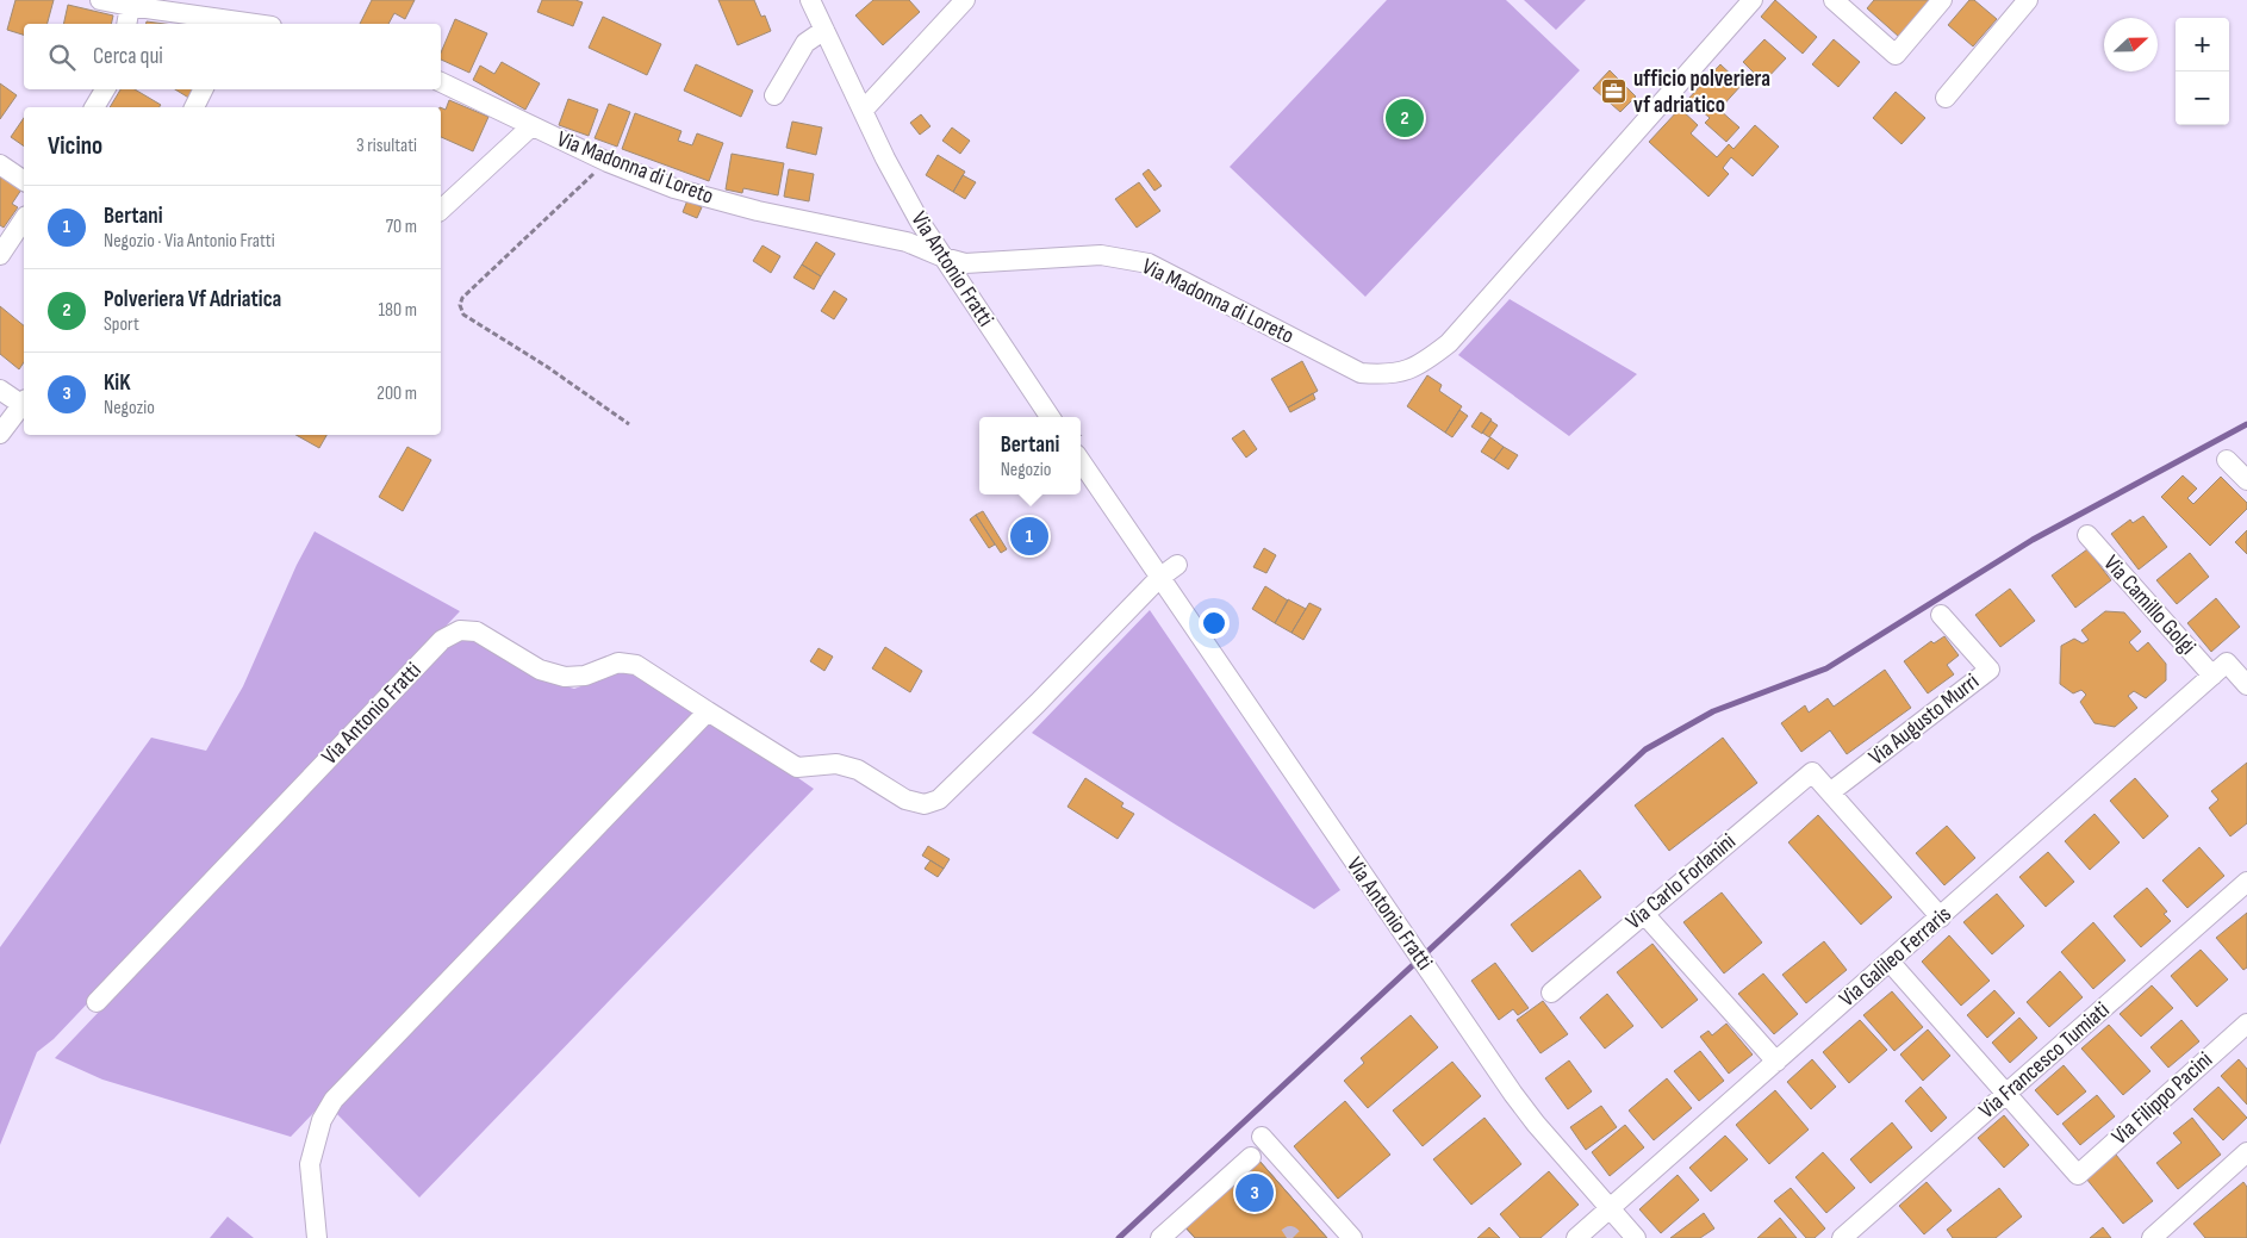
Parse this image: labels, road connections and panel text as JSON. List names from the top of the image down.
{
  "streets": {
    "street": [
      "Via Madonna di Loreto",
      "Via Antonio Fratti",
      "Via Camillo Golgi",
      "Via Augusto Murri",
      "Via Carlo Forlanini",
      "Via Galileo Ferraris",
      "Via Francesco Tumiati",
      "Via Filippo Pacini"
    ]
  },
  "crossings": [
    ["Via Madonna di Loreto", "Via Antonio Fratti"],
    ["Via Antonio Fratti", "Via Galileo Ferraris"],
    ["Via Camillo Golgi", "Via Galileo Ferraris"],
    ["Via Augusto Murri", "Via Carlo Forlanini"],
    ["Via Francesco Tumiati", "Via Filippo Pacini"]
  ],
  "places": {
    "office": ["ufficio polveriera vf adriatico"]
  },
  "north": "right",
  "page": {
    "map_buttons": ["+", "−"],
    "search": "Cerca qui",
    "pins": ["2", "1", "3"],
    "heading": ["Vicino", "3 risultati"],
    "list": [
      {
        "mark": "1",
        "name": "Bertani",
        "note": "Negozio · Via Antonio Fratti",
        "value": "70 m"
      },
      {
        "mark": "2",
        "name": "Polveriera Vf Adriatica",
        "note": "Sport",
        "value": "180 m"
      },
      {
        "mark": "3",
        "name": "KiK",
        "note": "Negozio",
        "value": "200 m"
      }
    ],
    "popup": ["Bertani", "Negozio"]
  }
}
